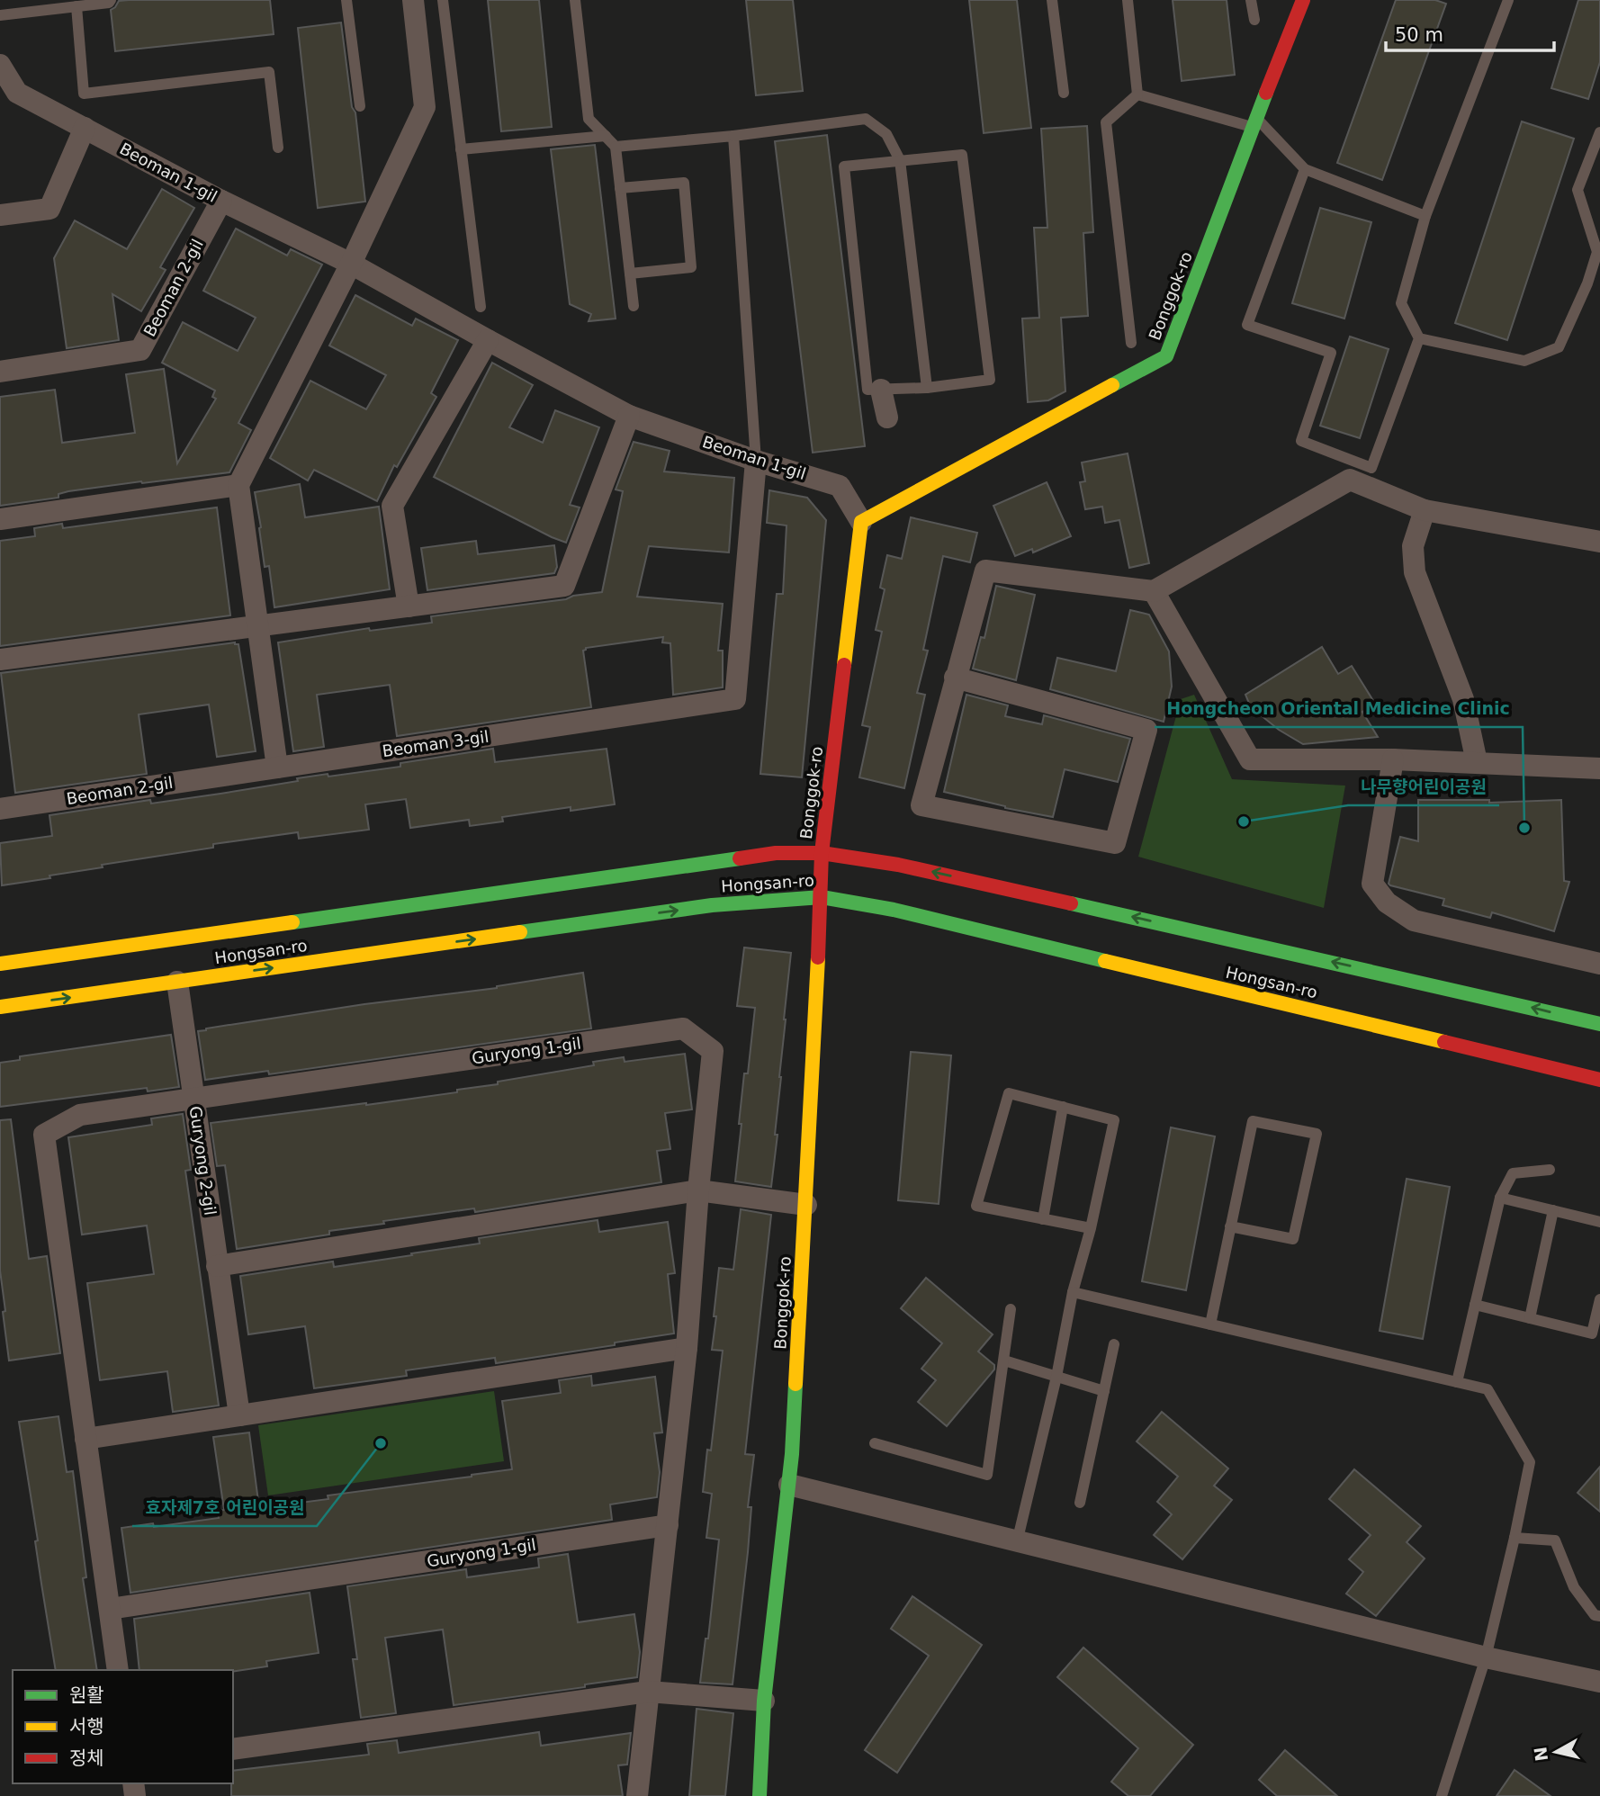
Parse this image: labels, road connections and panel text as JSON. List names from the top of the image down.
{
  "streets": {
    "street": [
      "Beoman 1-gil",
      "Beoman 2-gil",
      "Bonggok-ro",
      "Beoman 3-gil",
      "Hongsan-ro",
      "Guryong 1-gil",
      "Guryong 2-gil"
    ]
  },
  "crossings": [
    ["Beoman 1-gil", "Beoman 2-gil"],
    ["Beoman 1-gil", "Bonggok-ro"],
    ["Beoman 1-gil", "Beoman 3-gil"],
    ["Beoman 2-gil", "Beoman 3-gil"],
    ["Bonggok-ro", "Hongsan-ro"],
    ["Guryong 1-gil", "Guryong 2-gil"]
  ],
  "places": ["나무향어린이공원", "Hongcheon Oriental Medicine Clinic", "효자제7호 어린이공원"],
  "legend": ["원활", "서행", "정체"],
  "scale_bar": "50 m",
  "north": "left"
}
